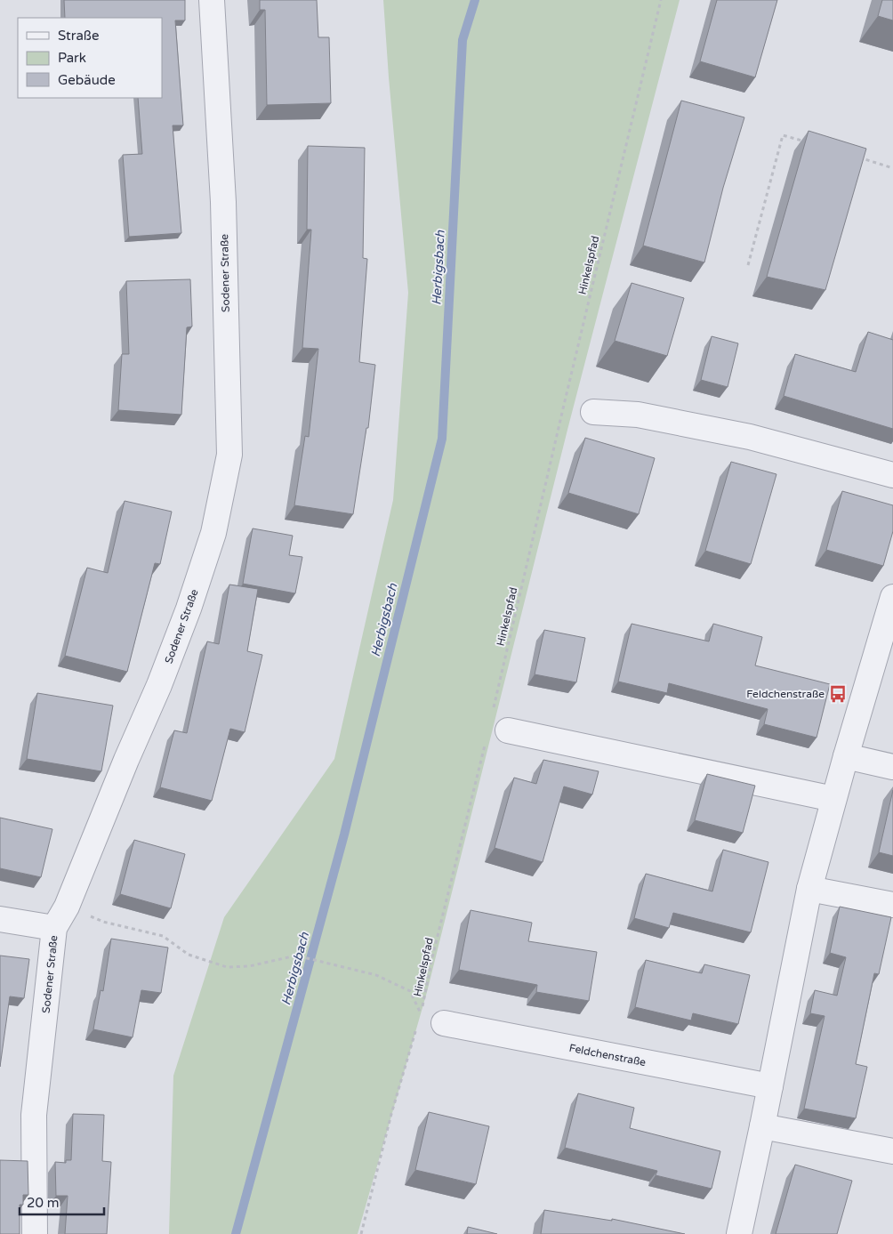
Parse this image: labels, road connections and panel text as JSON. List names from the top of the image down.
{
  "streets": {
    "street": ["Sodener Straße", "Feldchenstraße"],
    "path": ["Hinkelspfad"]
  },
  "crossings": [
    ["Hinkelspfad", "Sodener Straße"]
  ],
  "water": ["Herbigsbach"],
  "places": {
    "bus stop": ["Feldchenstraße"]
  },
  "legend": ["Straße", "Park", "Gebäude"],
  "scale_bar": "20 m"
}
